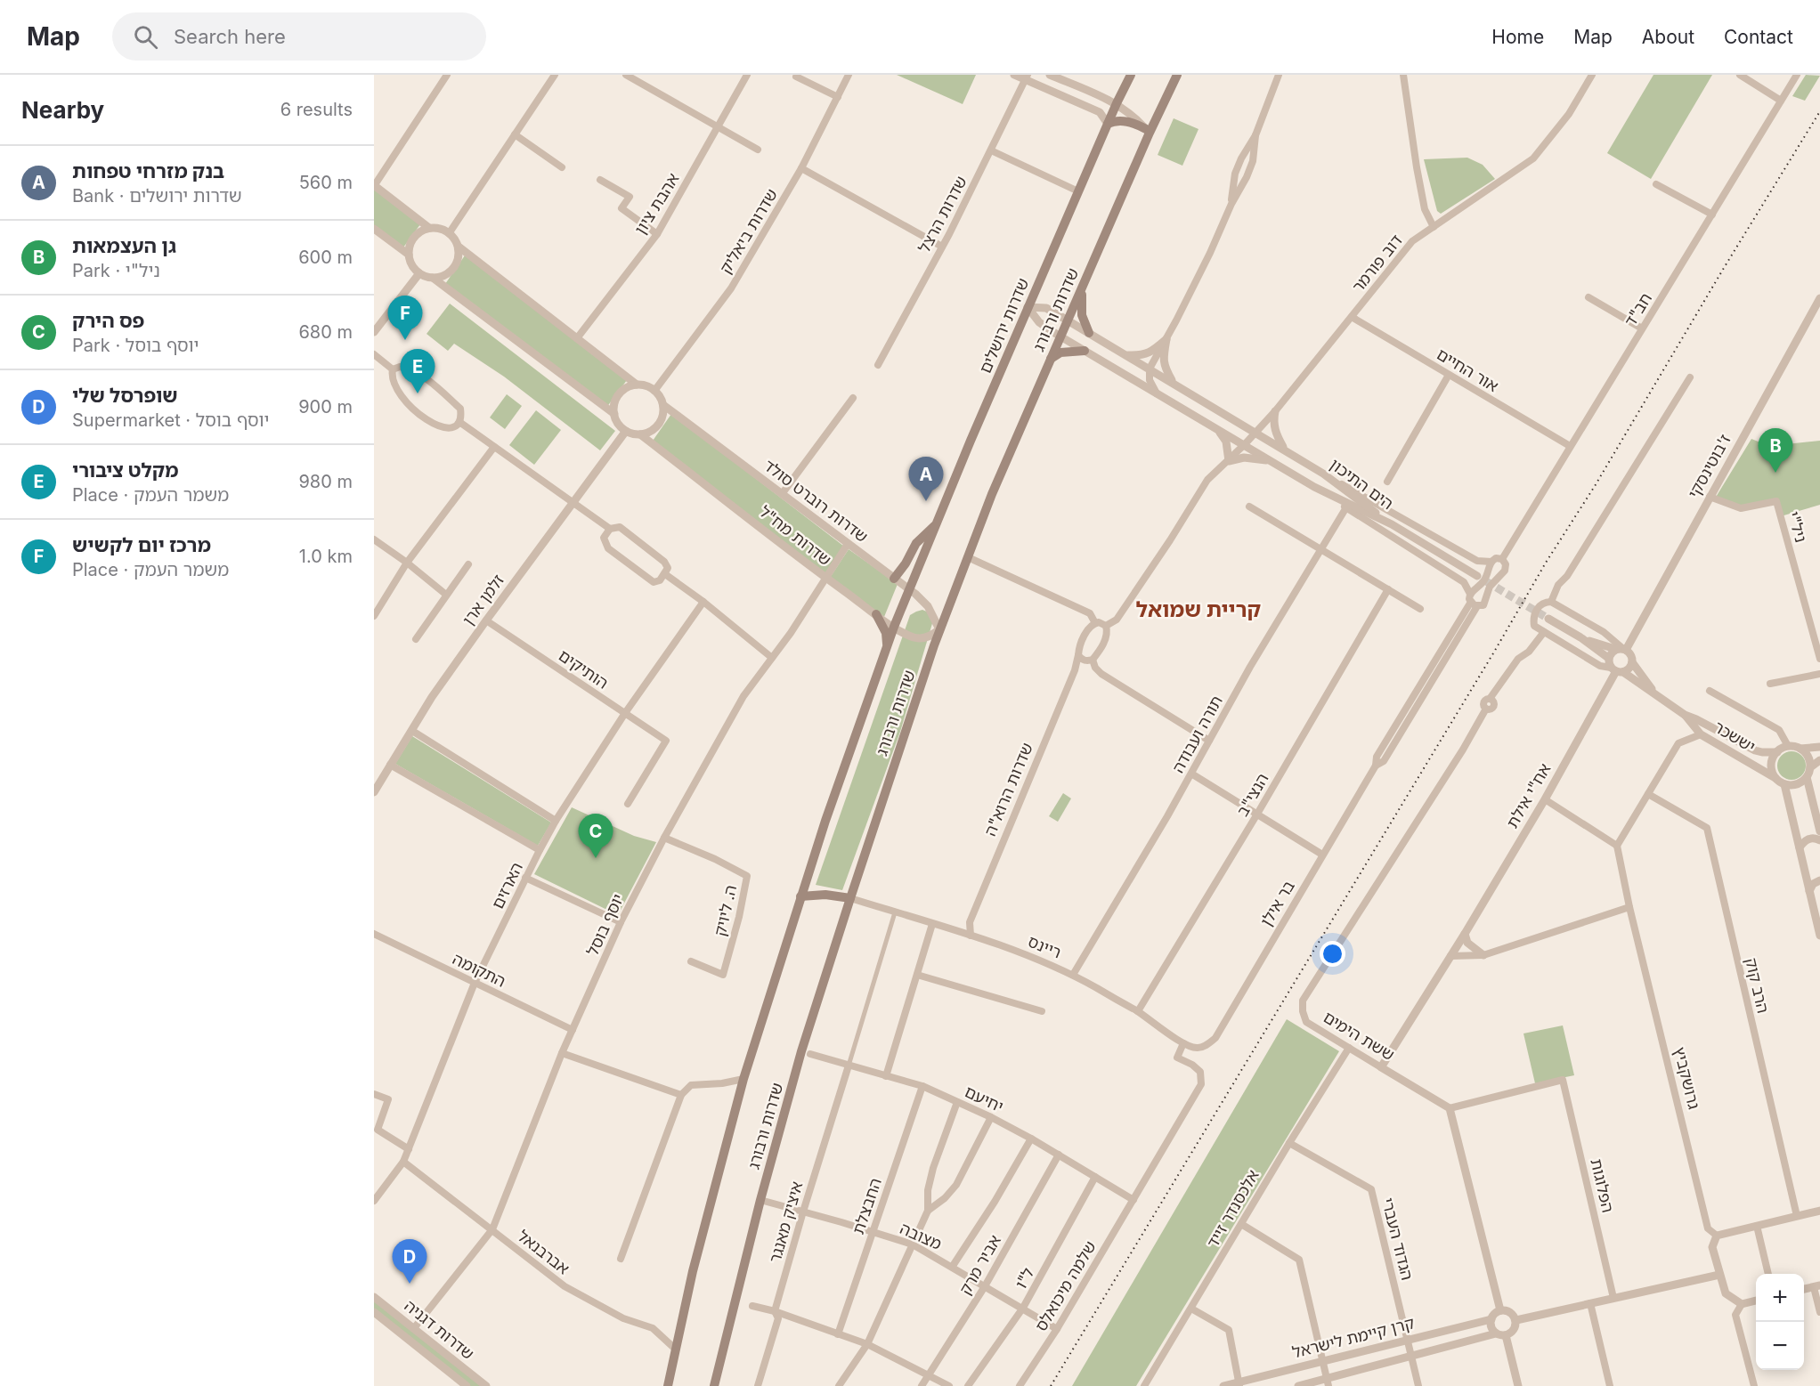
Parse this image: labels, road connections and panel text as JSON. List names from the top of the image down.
{
  "streets": {
    "main road": ["שדרות ורבורג", "שדרות ירושלים", "ריינס"],
    "street": [
      "אהבת ציון",
      "שדרות הרצל",
      "שדרות ביאליק",
      "דוב פורמר",
      "חב\"ד",
      "אור החיים",
      "ז'בוטינסקי",
      "הים התיכון",
      "שדרות רוברט סולד",
      "ניל\"י",
      "שדרות מח\"ל",
      "זלמן ארן",
      "הותיקים",
      "תורה ועבודה",
      "יששכר",
      "שדרות הרוא\"ה",
      "הנצי\"ב",
      "אח\"י אילת",
      "הארזים",
      "בר אילן",
      "ה. ליויק",
      "יוסף בוסל",
      "התקומה",
      "הרב קוק",
      "ששת הימים",
      "גרושקביץ",
      "יחיעם",
      "הפלוגות",
      "החבצלת",
      "אלכסנדר זייד",
      "איציק מאנגר",
      "מצובה",
      "הגדוד העברי",
      "אברבנאל",
      "אביר מרק",
      "ל\"ו",
      "שלמה מיכואלס",
      "שדרות דגניה",
      "קרן קיימת לישראל"
    ]
  },
  "crossings": [
    ["שדרות ביאליק", "שדרות רוברט סולד"],
    ["שדרות ביאליק", "שדרות מח\"ל"],
    ["שדרות ביאליק", "זלמן ארן"],
    ["דוב פורמר", "אור החיים"],
    ["דוב פורמר", "הים התיכון"],
    ["שדרות ורבורג", "שדרות ירושלים"],
    ["שדרות ורבורג", "הים התיכון"],
    ["שדרות ורבורג", "שדרות רוברט סולד"],
    ["שדרות ורבורג", "שדרות מח\"ל"],
    ["שדרות ורבורג", "ריינס"],
    ["שדרות ורבורג", "מצובה"],
    ["שדרות ורבורג", "אברבנאל"],
    ["חב\"ד", "אור החיים"],
    ["חב\"ד", "בר אילן"],
    ["שדרות ירושלים", "הים התיכון"],
    ["שדרות ירושלים", "שדרות רוברט סולד"],
    ["ז'בוטינסקי", "ניל\"י"],
    ["ז'בוטינסקי", "יששכר"],
    ["ז'בוטינסקי", "אח\"י אילת"],
    ["שדרות רוברט סולד", "שדרות מח\"ל"],
    ["שדרות רוברט סולד", "זלמן ארן"],
    ["שדרות רוברט סולד", "יוסף בוסל"],
    ["שדרות מח\"ל", "זלמן ארן"],
    ["שדרות מח\"ל", "יוסף בוסל"],
    ["זלמן ארן", "הותיקים"],
    ["הותיקים", "הארזים"],
    ["תורה ועבודה", "ריינס"],
    ["יששכר", "אח\"י אילת"],
    ["שדרות הרוא\"ה", "ריינס"],
    ["הנצי\"ב", "ריינס"],
    ["הארזים", "התקומה"],
    ["הארזים", "אברבנאל"],
    ["בר אילן", "ריינס"],
    ["ה. ליויק", "יוסף בוסל"],
    ["יוסף בוסל", "התקומה"],
    ["יוסף בוסל", "אברבנאל"],
    ["יוסף בוסל", "שדרות דגניה"],
    ["ריינס", "שלמה מיכואלס"],
    ["ששת הימים", "הפלוגות"],
    ["ששת הימים", "אלכסנדר זייד"],
    ["יחיעם", "החבצלת"],
    ["יחיעם", "איציק מאנגר"],
    ["יחיעם", "אביר מרק"],
    ["יחיעם", "ל\"ו"],
    ["יחיעם", "שלמה מיכואלס"],
    ["החבצלת", "מצובה"],
    ["אלכסנדר זייד", "הגדוד העברי"],
    ["איציק מאנגר", "מצובה"],
    ["מצובה", "אביר מרק"],
    ["מצובה", "ל\"ו"],
    ["מצובה", "שלמה מיכואלס"],
    ["הגדוד העברי", "קרן קיימת לישראל"]
  ],
  "districts": ["קריית שמואל"],
  "page": {
    "header": "Map",
    "search": "Search here",
    "nav": [
      "Home",
      "Map",
      "About",
      "Contact"
    ],
    "heading": ["Nearby", "6 results"],
    "list": [
      {
        "mark": "A",
        "name": "בנק מזרחי טפחות",
        "note": "Bank · שדרות ירושלים",
        "value": "560 m"
      },
      {
        "mark": "B",
        "name": "גן העצמאות",
        "note": "Park · ניל\"י",
        "value": "600 m"
      },
      {
        "mark": "C",
        "name": "פס הירק",
        "note": "Park · יוסף בוסל",
        "value": "680 m"
      },
      {
        "mark": "D",
        "name": "שופרסל שלי",
        "note": "Supermarket · יוסף בוסל",
        "value": "900 m"
      },
      {
        "mark": "E",
        "name": "מקלט ציבורי",
        "note": "Place · משמר העמק",
        "value": "980 m"
      },
      {
        "mark": "F",
        "name": "מרכז יום לקשיש",
        "note": "Place · משמר העמק",
        "value": "1.0 km"
      }
    ],
    "pins": [
      "F",
      "E",
      "B",
      "A",
      "C",
      "D"
    ],
    "map_buttons": ["+", "−"]
  }
}
